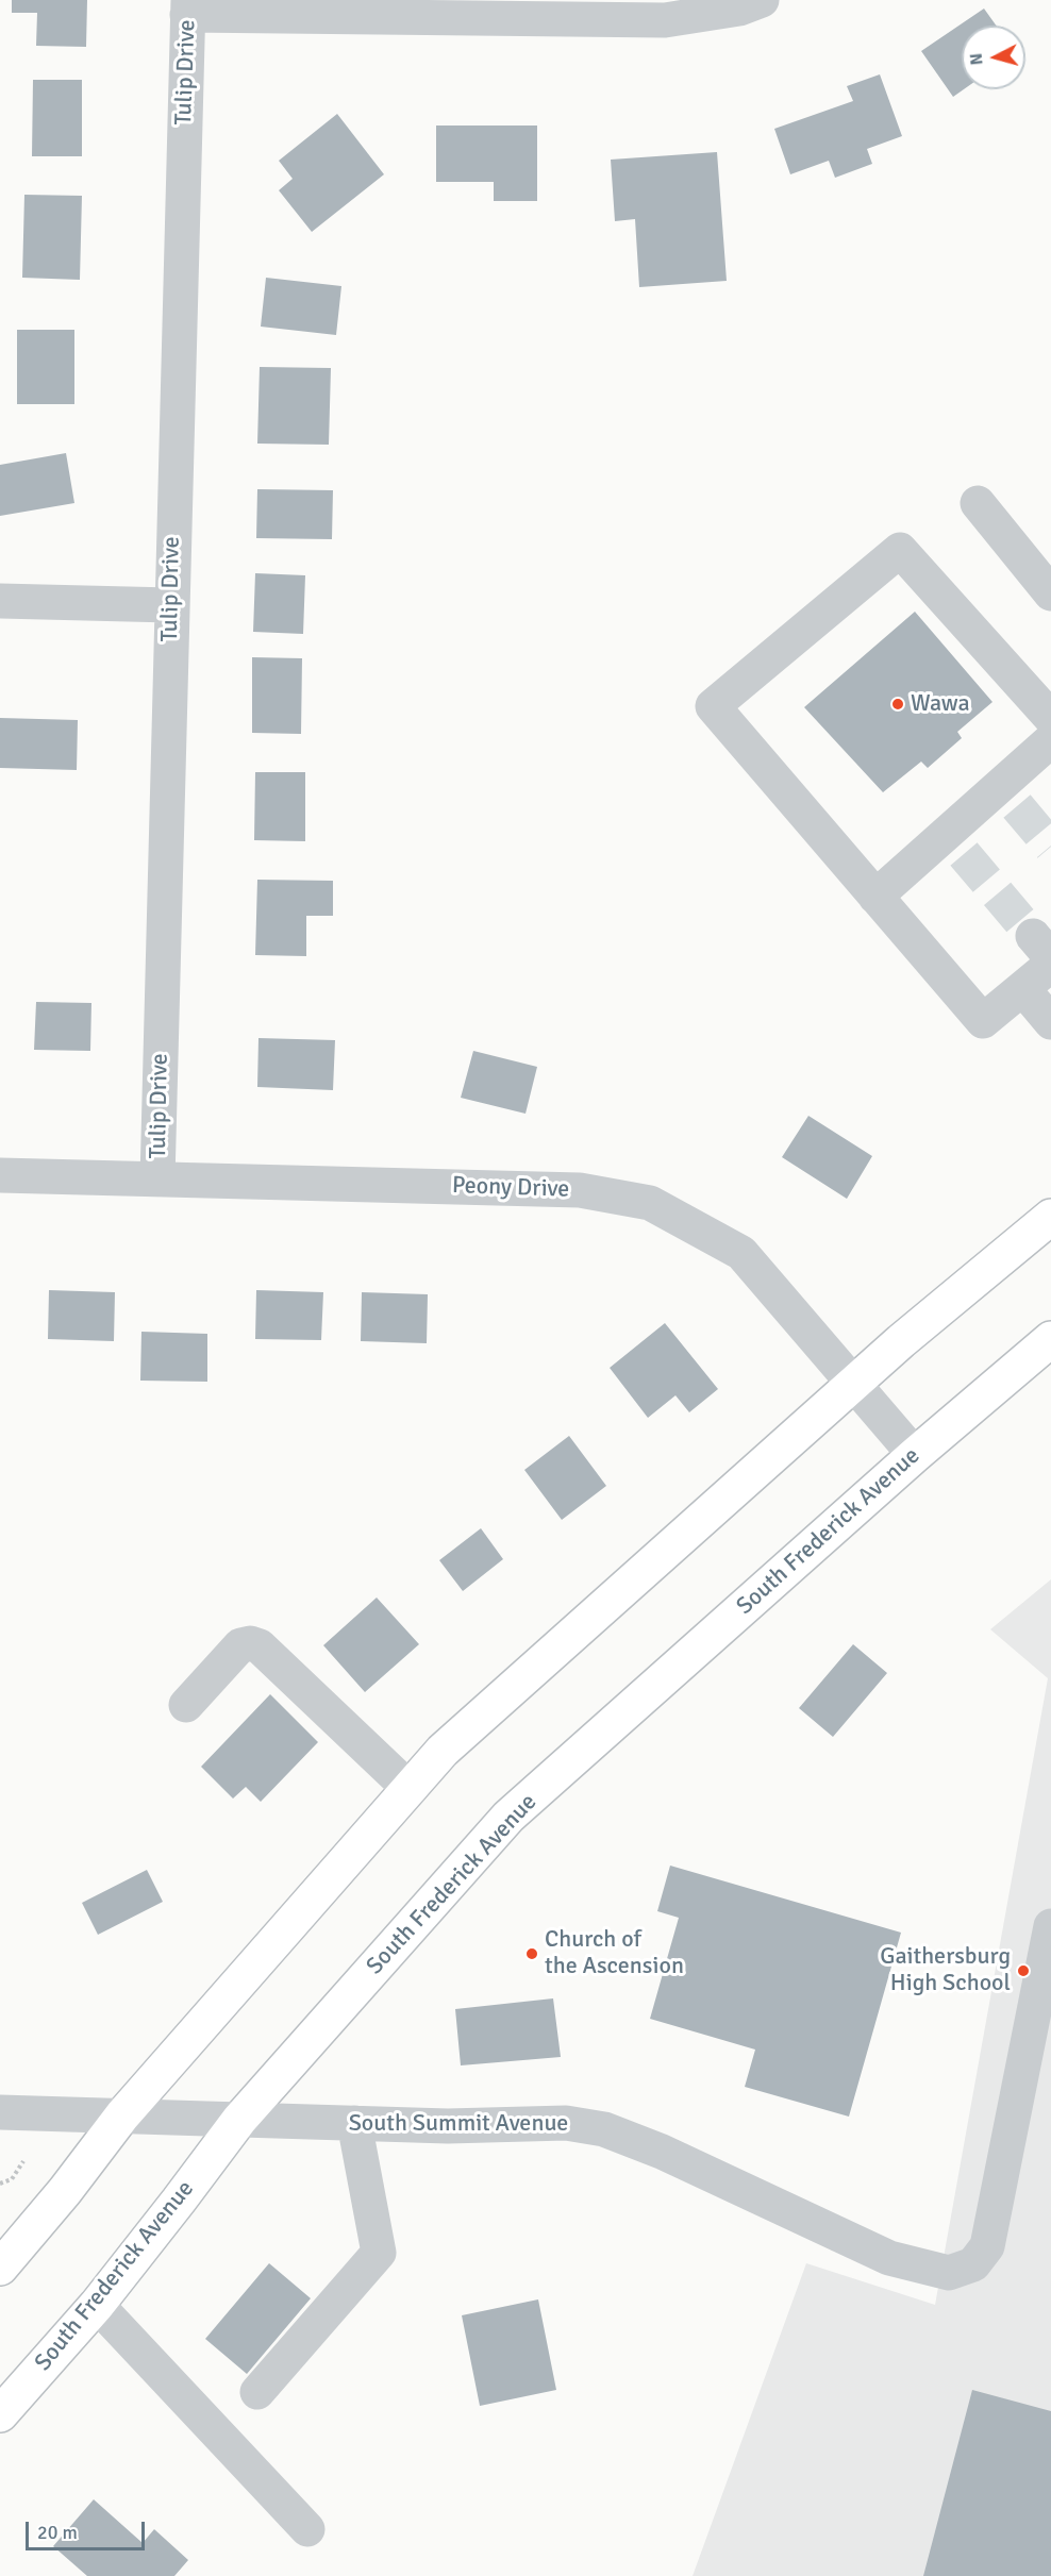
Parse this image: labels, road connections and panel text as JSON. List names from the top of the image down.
{
  "streets": {
    "main road": ["South Frederick Avenue"],
    "street": ["Tulip Drive", "Peony Drive", "South Summit Avenue"]
  },
  "crossings": [
    ["Tulip Drive", "Peony Drive"],
    ["Peony Drive", "South Frederick Avenue"],
    ["South Frederick Avenue", "South Summit Avenue"]
  ],
  "places": ["Wawa", "Church of the Ascension", "Gaithersburg High School"],
  "scale_bar": "20 m",
  "north": "left"
}
